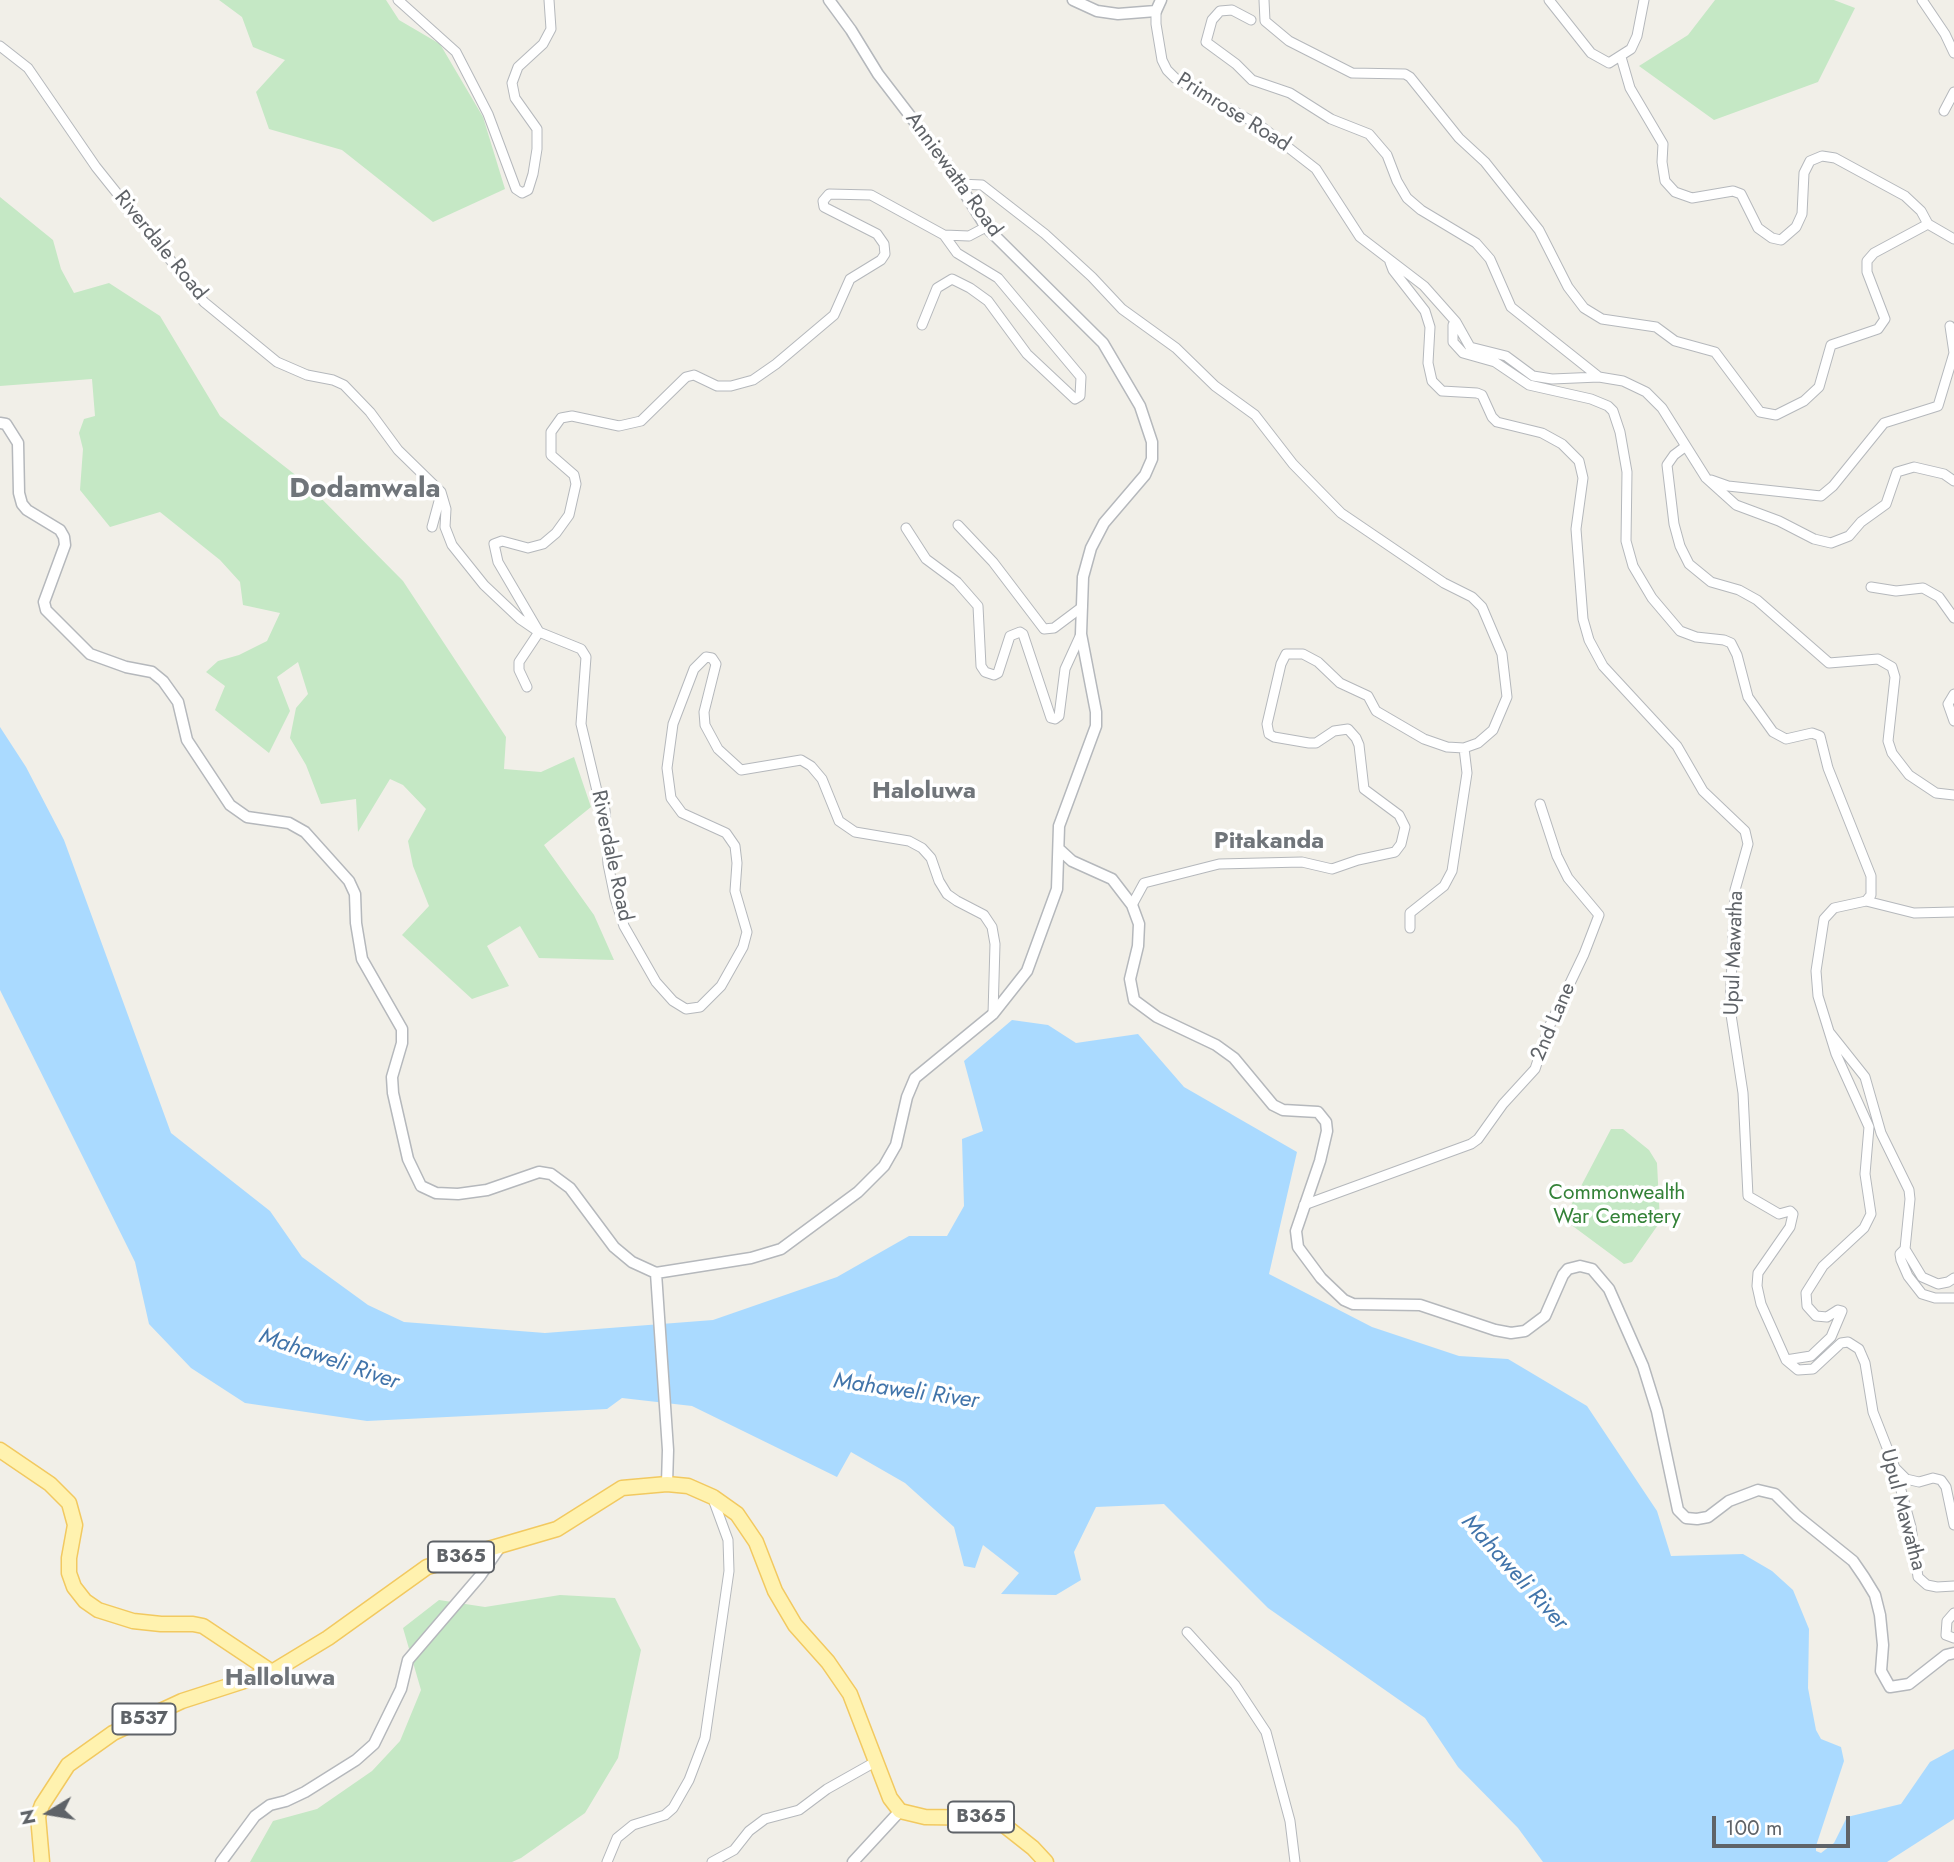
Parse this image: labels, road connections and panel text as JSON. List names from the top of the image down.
{
  "streets": {
    "main road": ["B365", "B537"],
    "street": [
      "Primrose Road",
      "Anniewatta Road",
      "Riverdale Road",
      "Upul Mawatha",
      "2nd Lane"
    ]
  },
  "crossings": [
    ["Primrose Road", "Upul Mawatha"],
    ["Anniewatta Road", "Riverdale Road"],
    ["B365", "B537"]
  ],
  "districts": [
    "Dodamwala",
    "Haloluwa",
    "Pitakanda",
    "Halloluwa"
  ],
  "water": ["Mahaweli River"],
  "parks": ["Commonwealth War Cemetery"],
  "scale_bar": "100 m",
  "north": "left"
}
